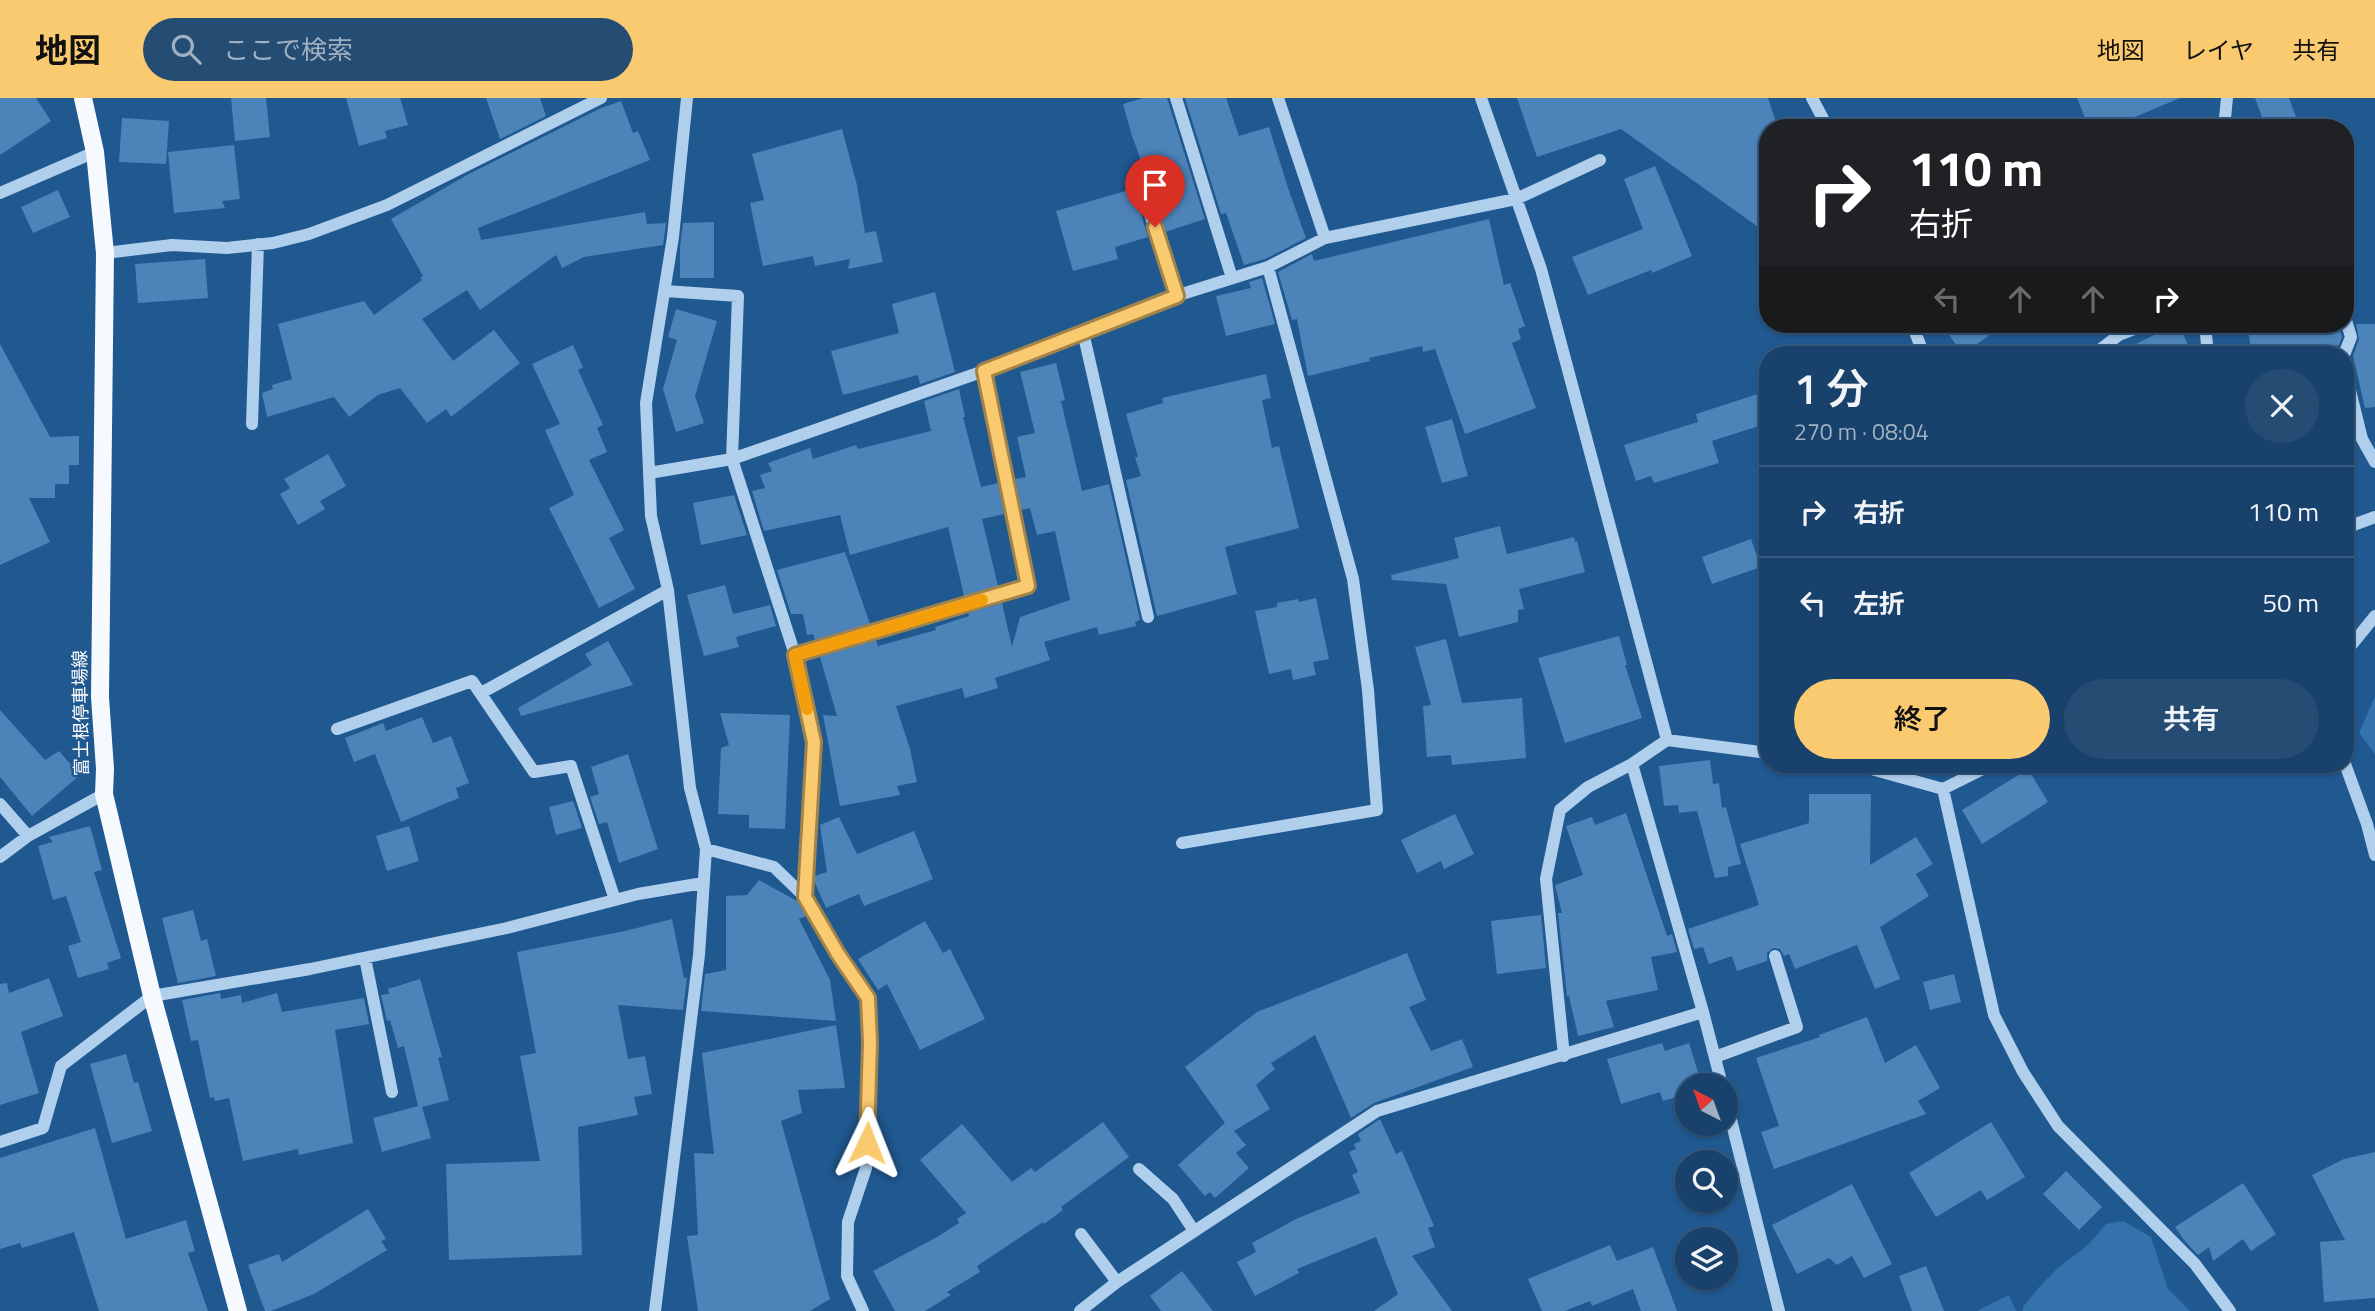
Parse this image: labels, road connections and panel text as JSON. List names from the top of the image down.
{
  "streets": {
    "main road": ["富士根停車場線"]
  },
  "north": "top left",
  "page": {
    "header": "地図",
    "search": "ここで検索",
    "nav": ["地図", "レイヤ", "共有"],
    "turn": ["110 m", "右折"],
    "heading": ["1 分", "270 m · 08:04"],
    "list": [
      {
        "name": "右折",
        "value": "110 m"
      },
      {
        "name": "左折",
        "value": "50 m"
      }
    ],
    "buttons": ["終了", "共有"]
  }
}
